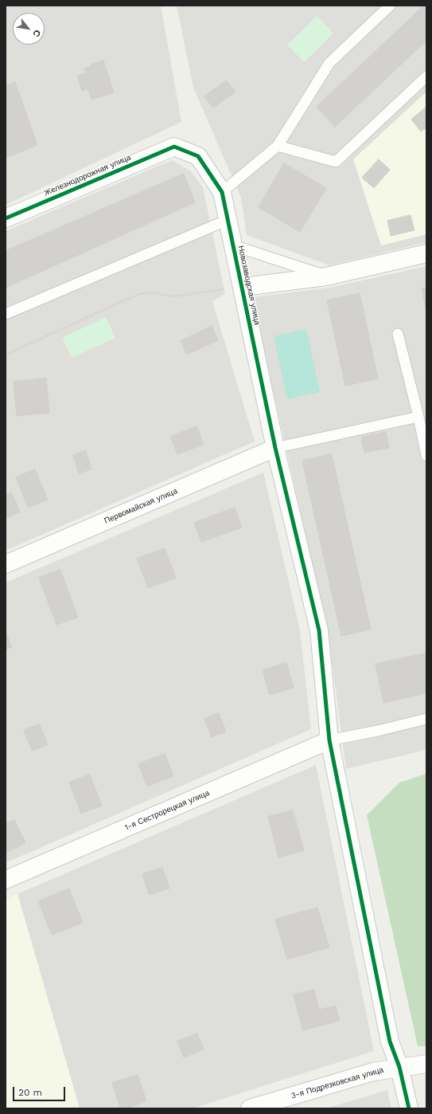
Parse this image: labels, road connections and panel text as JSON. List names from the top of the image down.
{
  "streets": {
    "street": [
      "Железнодорожная улица",
      "Новозаводская улица",
      "Первомайская улица",
      "1-я Сестрорецкая улица",
      "3-я Подрезковская улица"
    ]
  },
  "crossings": [
    ["Железнодорожная улица", "Новозаводская улица"],
    ["Новозаводская улица", "Первомайская улица"],
    ["Новозаводская улица", "1-я Сестрорецкая улица"],
    ["Новозаводская улица", "3-я Подрезковская улица"]
  ],
  "scale_bar": "20 m",
  "north": "bottom right"
}
